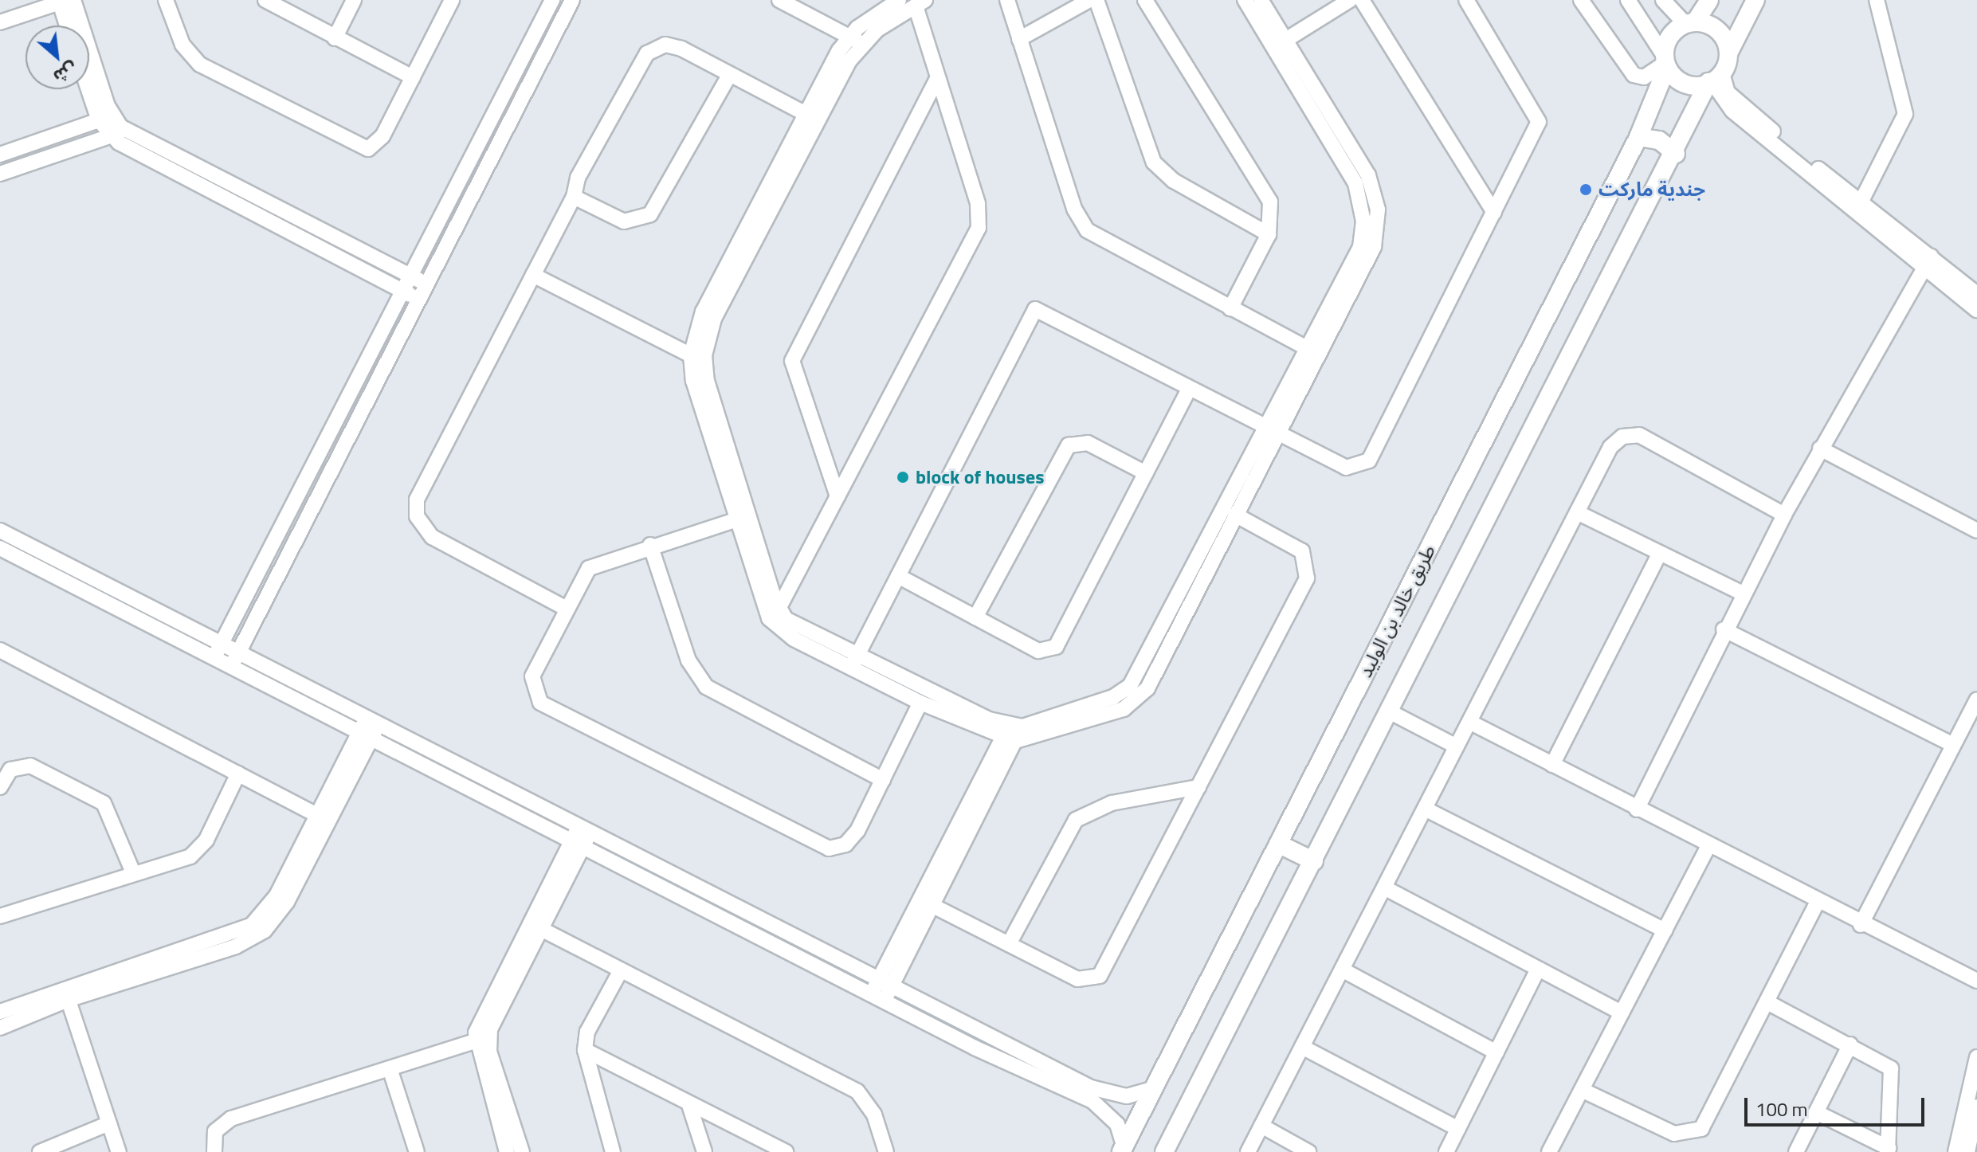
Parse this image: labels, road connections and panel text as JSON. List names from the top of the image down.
{
  "streets": {
    "street": ["طريق خالد بن الوليد"]
  },
  "places": ["جندية ماركت", "block of houses"],
  "scale_bar": "100 m",
  "north": "bottom right"
}
